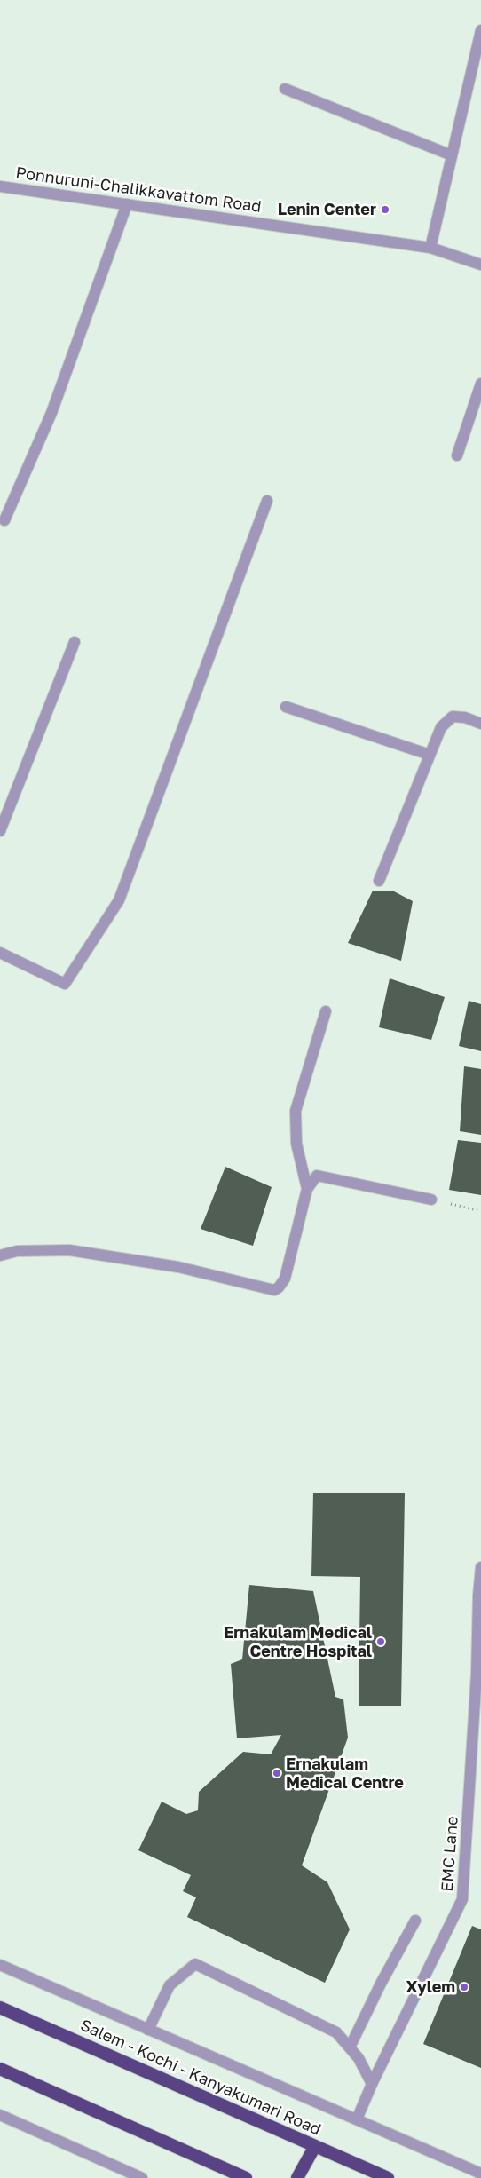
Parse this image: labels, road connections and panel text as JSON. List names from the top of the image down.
{
  "streets": {
    "highway": ["Salem - Kochi - Kanyakumari Road"],
    "street": ["Ponnuruni-Chalikkavattom Road", "EMC Lane"]
  },
  "places": [
    "Lenin Center",
    "Ernakulam Medical Centre Hospital",
    "Ernakulam Medical Centre",
    "Xylem"
  ]
}
